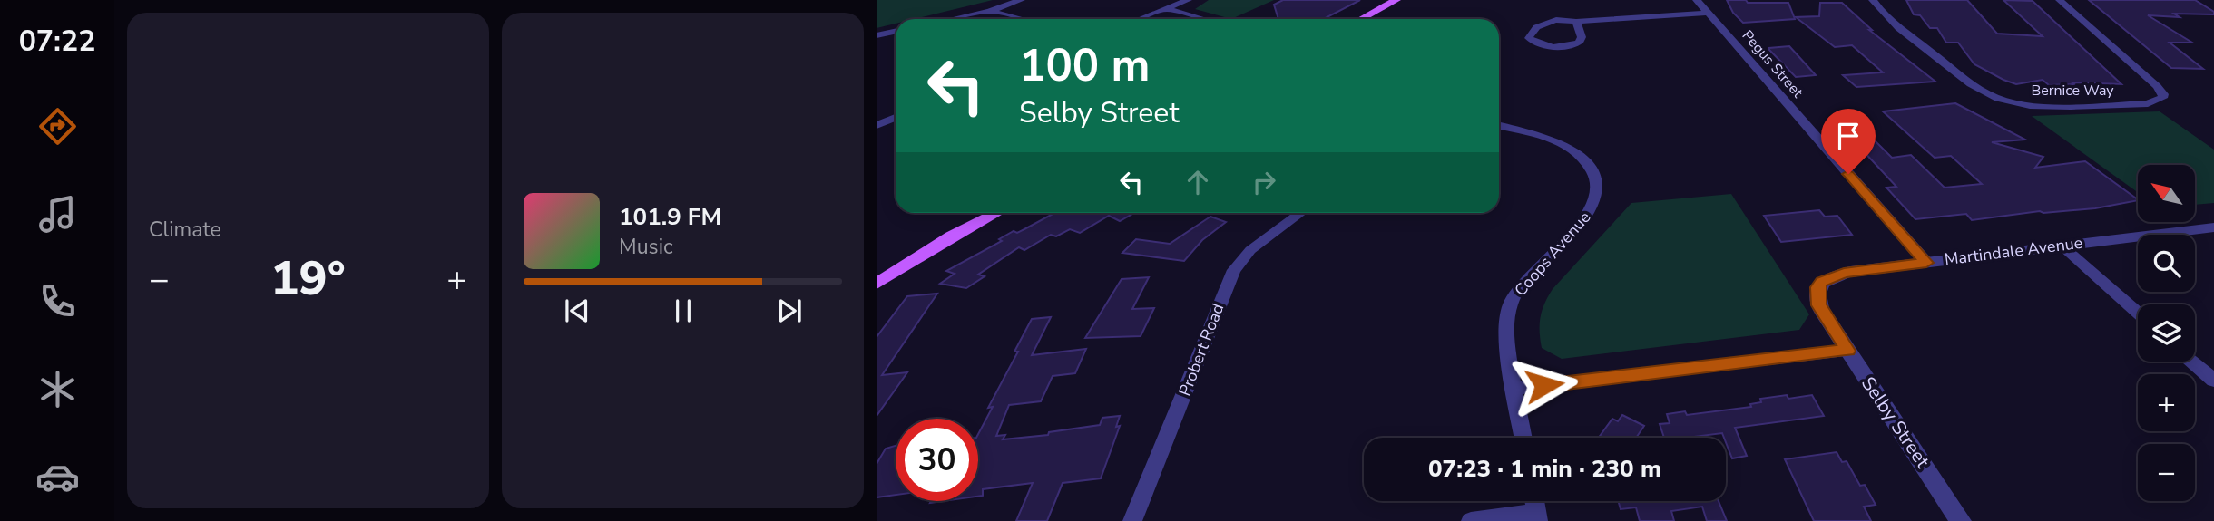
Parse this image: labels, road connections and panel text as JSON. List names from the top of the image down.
{
  "streets": {
    "street": [
      "Pegus Street",
      "Bernice Way",
      "Martindale Avenue",
      "Coops Avenue",
      "Probert Road",
      "Selby Street"
    ]
  },
  "crossings": [
    ["Pegus Street", "Martindale Avenue"],
    ["Martindale Avenue", "Selby Street"]
  ],
  "north": "top left",
  "page": {
    "tabs": "07:22",
    "tile": "Climate",
    "turn": ["100 m", "Selby Street"],
    "map_buttons": ["+", "−"],
    "song": ["101.9 FM", "Music"],
    "heat": ["−", "19°", "+"],
    "limit": "30",
    "trip": "07:23 · 1 min · 230 m"
  }
}
